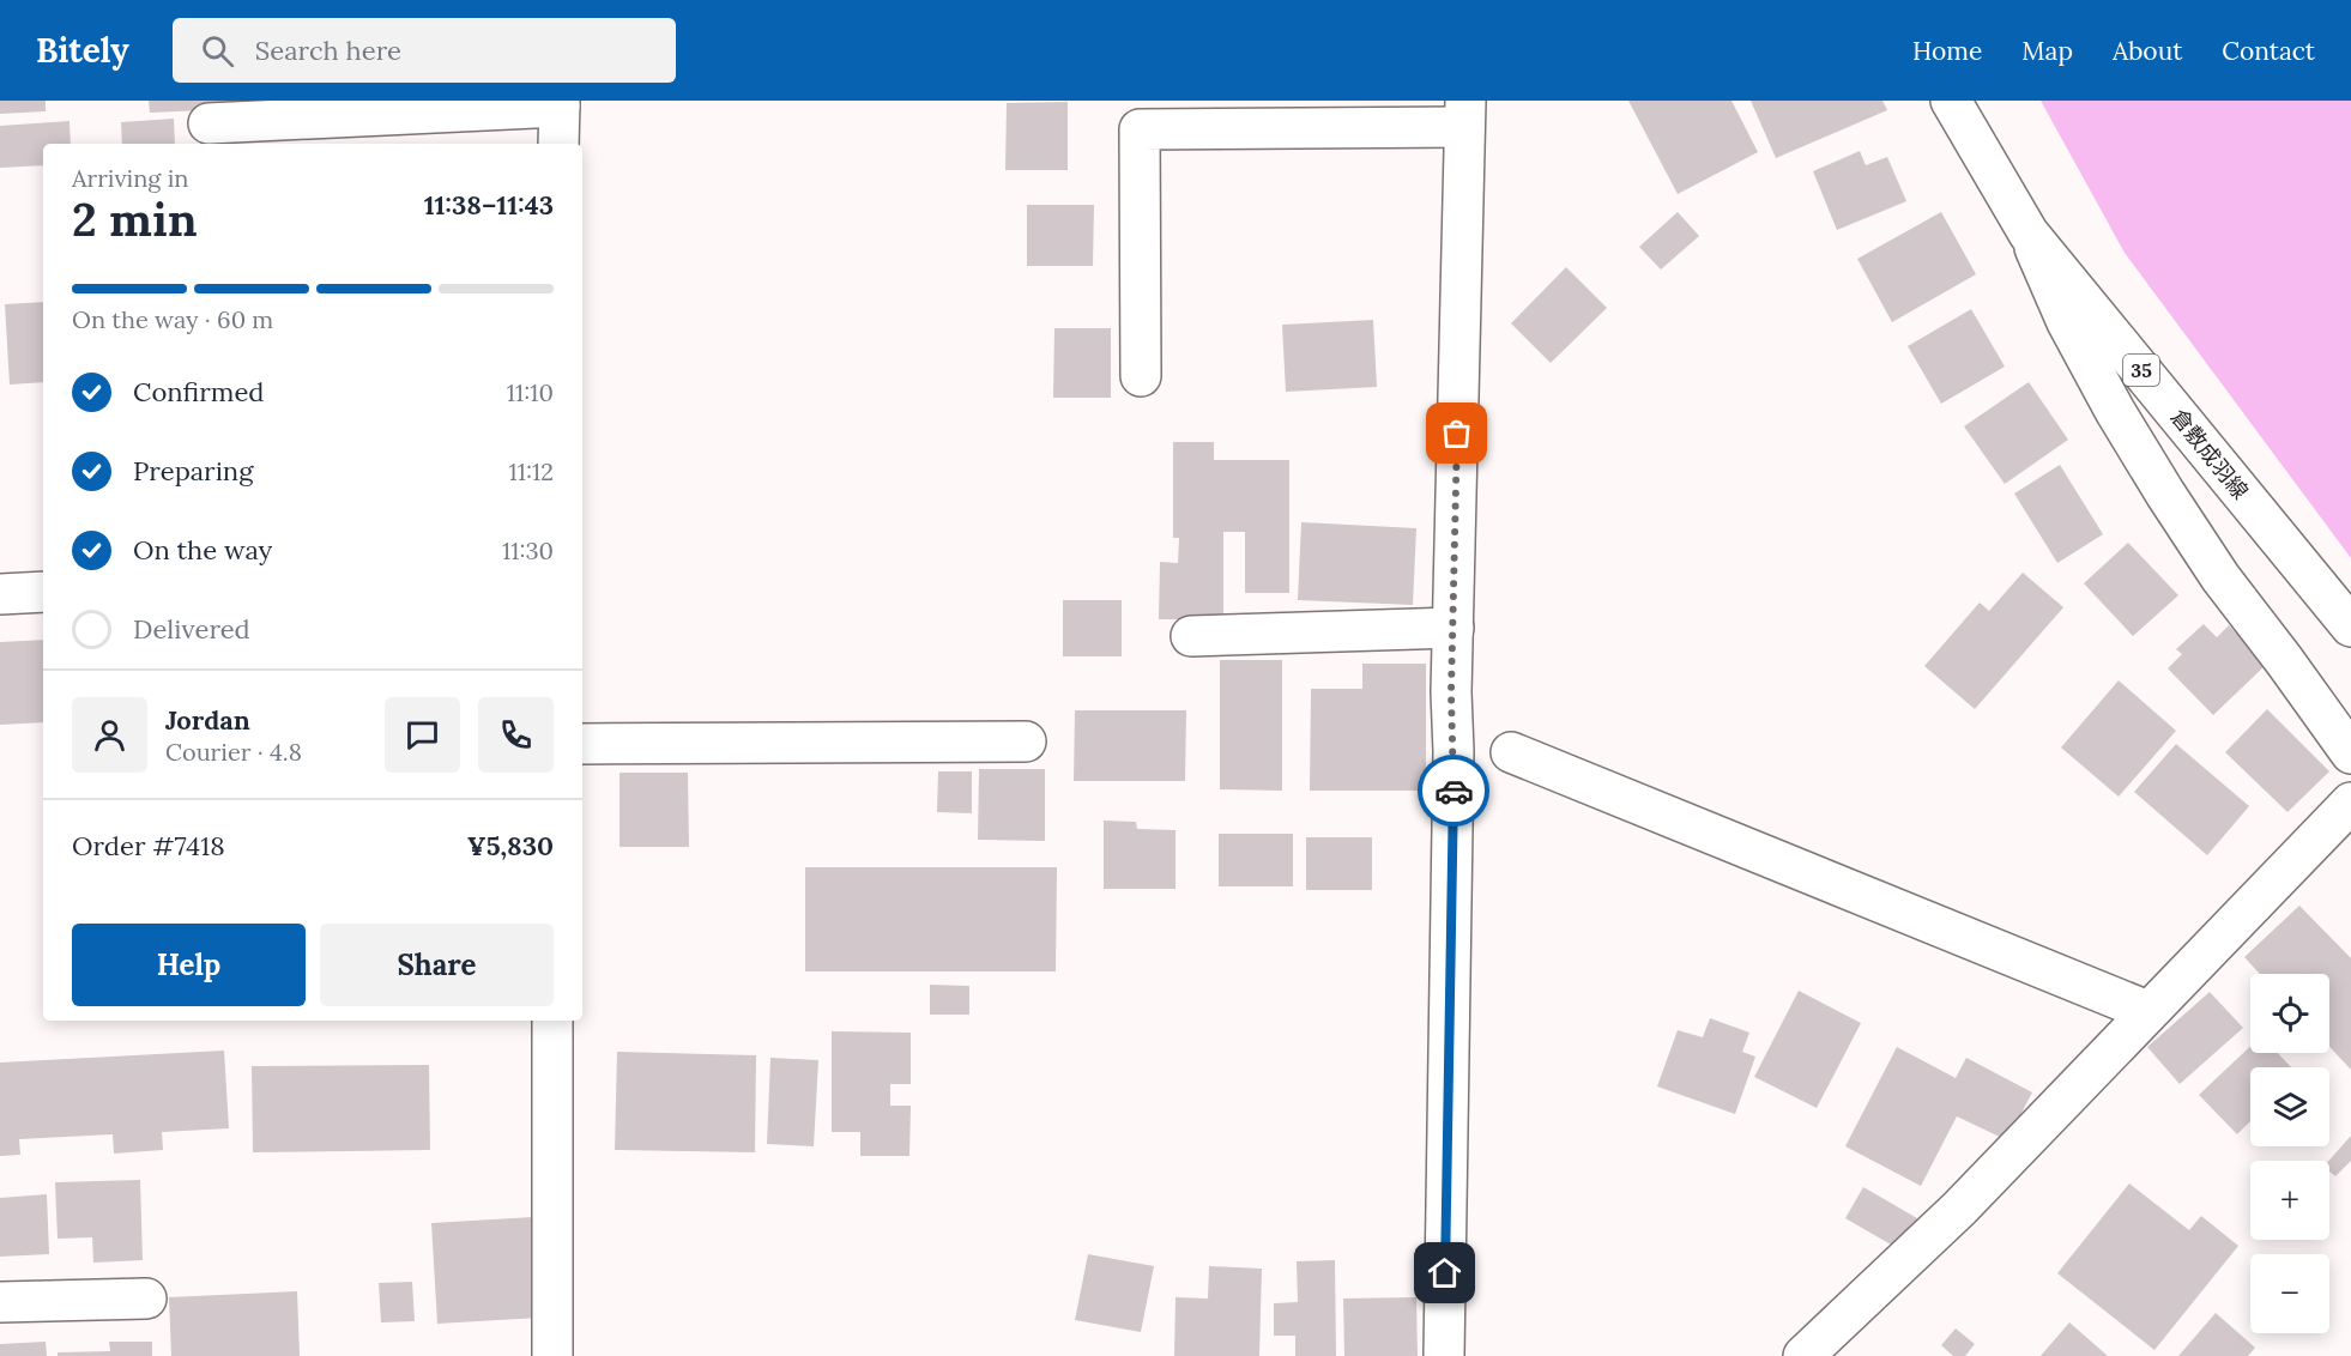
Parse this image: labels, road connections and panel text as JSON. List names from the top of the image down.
{
  "streets": {
    "street": ["35", "倉敷成羽線"]
  },
  "page": {
    "header": "Bitely",
    "search": "Search here",
    "nav": [
      "Home",
      "Map",
      "About",
      "Contact"
    ],
    "heading": ["2 min", "Arriving in", "11:38–11:43"],
    "panel": [
      "Jordan",
      "Courier · 4.8",
      "Order #7418",
      "¥5,830"
    ],
    "bar": "On the way · 60 m",
    "list": [
      ["Confirmed", "11:10"],
      ["Preparing", "11:12"],
      ["On the way", "11:30"],
      "Delivered"
    ],
    "buttons": ["Help", "Share"],
    "map_buttons": ["+", "−"]
  }
}
